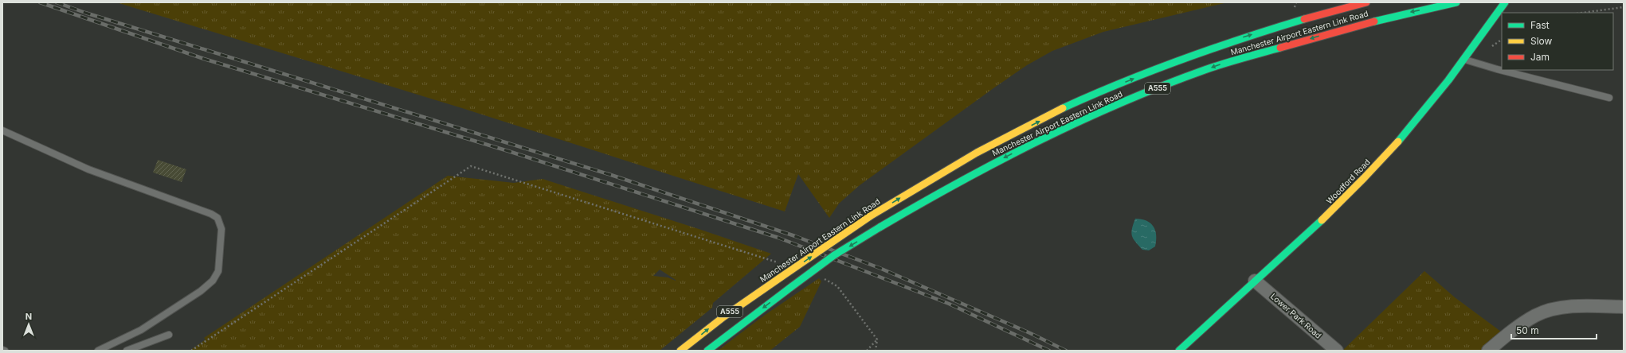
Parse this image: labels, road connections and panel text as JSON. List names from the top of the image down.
{
  "streets": {
    "main road": ["Manchester Airport Eastern Link Road", "A555", "Woodford Road"],
    "street": ["Lower Park Road"]
  },
  "crossings": [
    ["Woodford Road", "Lower Park Road"]
  ],
  "legend": ["Fast", "Slow", "Jam"],
  "scale_bar": "50 m",
  "north": "top"
}
